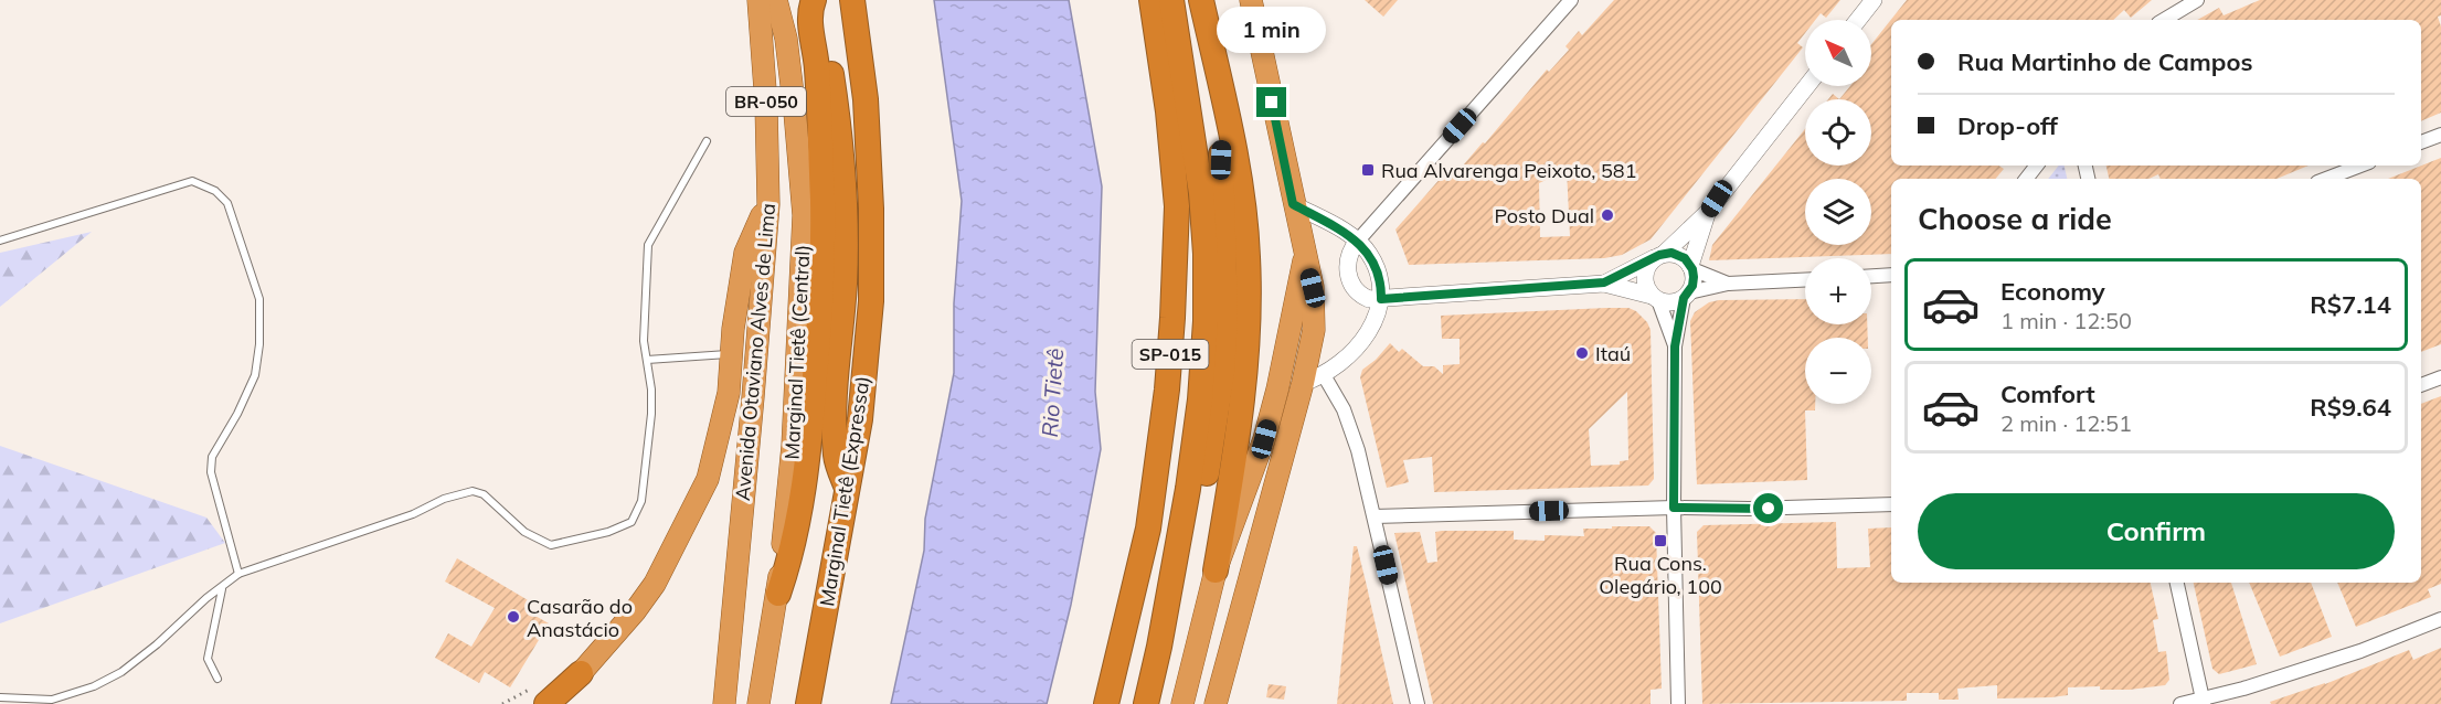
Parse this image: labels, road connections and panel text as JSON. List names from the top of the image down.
{
  "streets": {
    "highway": [
      "BR-050",
      "Avenida Otaviano Alves de Lima",
      "Marginal Tietê (Central)",
      "SP-015",
      "Marginal Tietê (Expressa)"
    ]
  },
  "water": ["Rio Tietê"],
  "places": {
    "transit": ["Rua Alvarenga Peixoto, 581", "Rua Cons. Olegário, 100"],
    "other": ["Posto Dual", "Itaú", "Casarão do Anastácio"]
  },
  "north": "top left",
  "page": {
    "bubble": "1 min",
    "map_buttons": ["+", "−"],
    "banner": ["Rua Martinho de Campos", "Drop-off"],
    "heading": "Choose a ride",
    "list": [
      {
        "name": "Economy",
        "note": "1 min · 12:50",
        "value": "R$7.14"
      },
      {
        "name": "Comfort",
        "note": "2 min · 12:51",
        "value": "R$9.64"
      }
    ],
    "buttons": "Confirm"
  }
}
